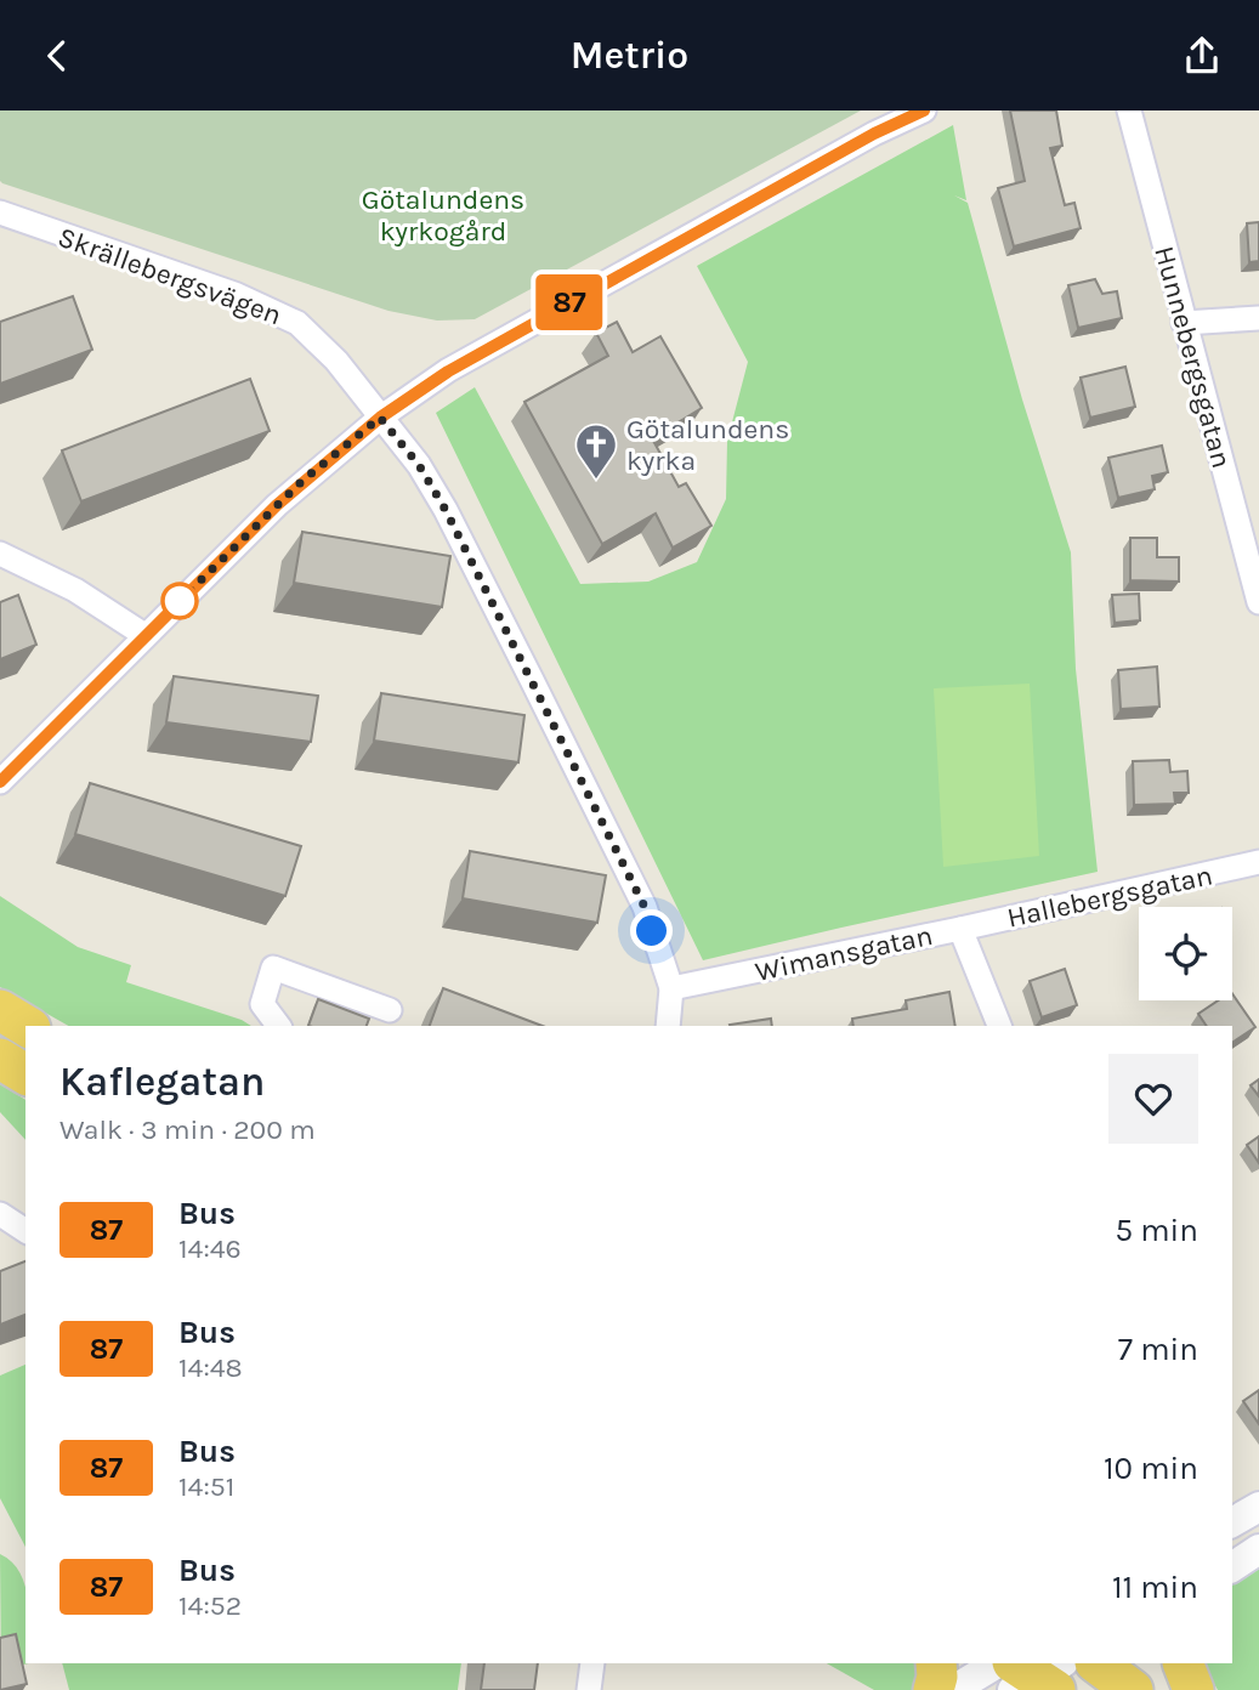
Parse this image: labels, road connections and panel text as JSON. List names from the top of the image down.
{
  "streets": {
    "street": [
      "Skrällebergsvägen",
      "Hunnebergsgatan",
      "Hallebergsgatan",
      "Wimansgatan"
    ]
  },
  "crossings": [
    ["Skrällebergsvägen", "Wimansgatan"],
    ["Hallebergsgatan", "Wimansgatan"]
  ],
  "parks": ["Götalundens kyrkogård"],
  "places": {
    "church": ["Götalundens kyrka"]
  },
  "lines": ["bus line 87"],
  "page": {
    "header": "Metrio",
    "on_map": "87",
    "heading": ["Kaflegatan", "Walk · 3 min · 200 m"],
    "list": [
      {
        "mark": "87",
        "name": "Bus",
        "note": "14:46",
        "value": "5 min"
      },
      {
        "mark": "87",
        "name": "Bus",
        "note": "14:48",
        "value": "7 min"
      },
      {
        "mark": "87",
        "name": "Bus",
        "note": "14:51",
        "value": "10 min"
      },
      {
        "mark": "87",
        "name": "Bus",
        "note": "14:52",
        "value": "11 min"
      }
    ]
  }
}
